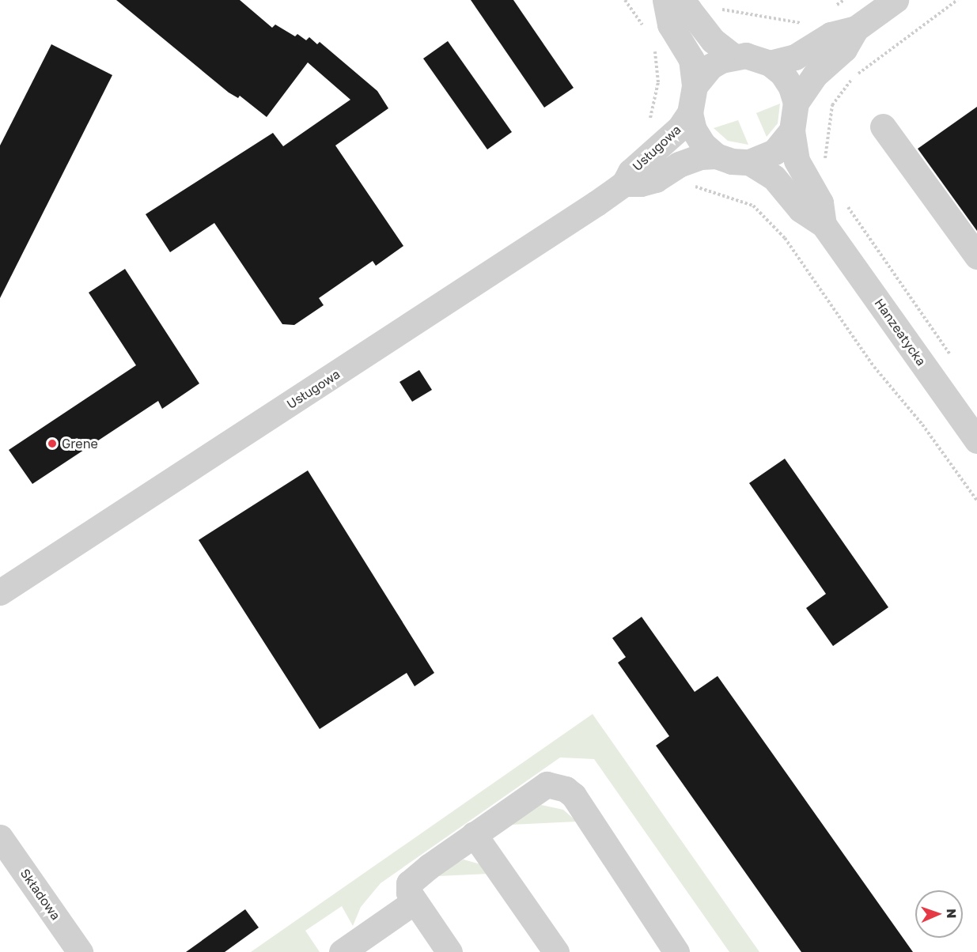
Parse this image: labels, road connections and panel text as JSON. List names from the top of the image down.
{
  "streets": {
    "street": ["Usługowa", "Hanzeatycka", "Składowa"]
  },
  "crossings": [
    ["Usługowa", "Hanzeatycka"]
  ],
  "places": ["Grene"],
  "north": "right"
}
